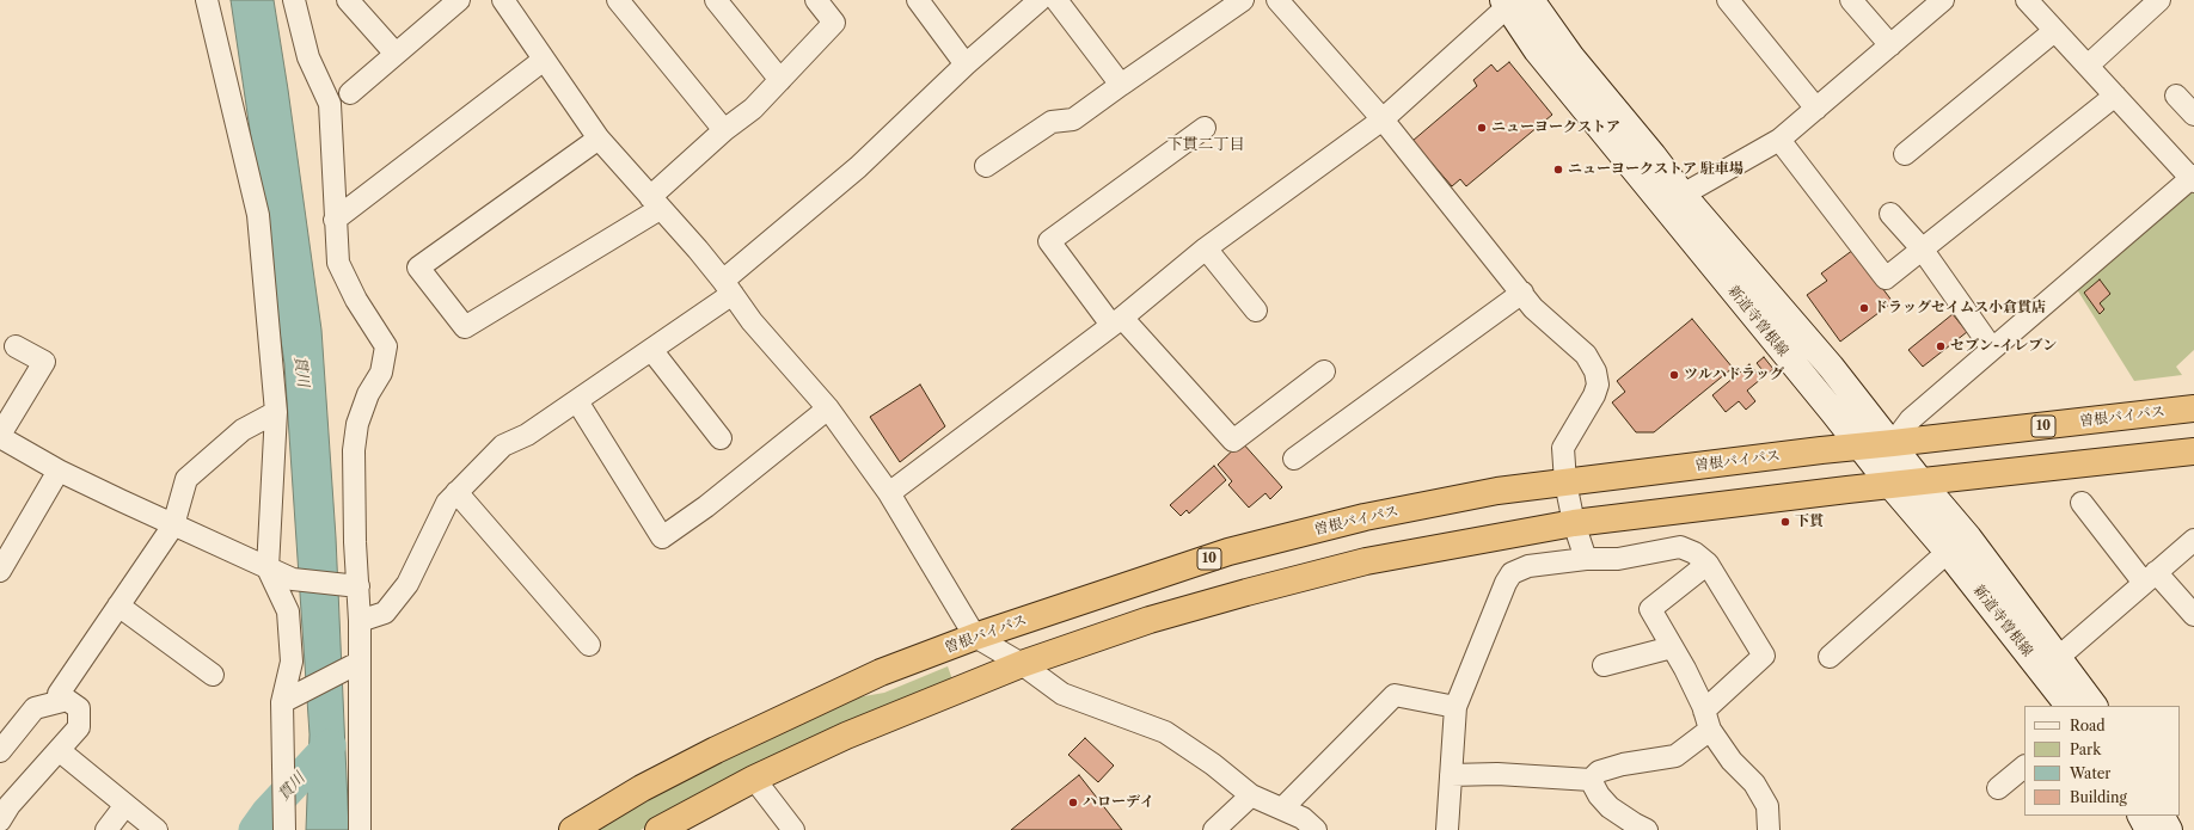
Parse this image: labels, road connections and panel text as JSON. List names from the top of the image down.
{
  "streets": {
    "highway": ["曽根バイパス", "10"],
    "main road": ["新道寺曽根線"]
  },
  "crossings": [
    ["新道寺曽根線", "曽根バイパス"]
  ],
  "districts": ["下貫二丁目"],
  "water": ["貫川"],
  "places": [
    "ニューヨークストア",
    "ニューヨークストア 駐車場",
    "ドラッグセイムス小倉貫店",
    "セブン-イレブン",
    "ツルハドラッグ",
    "下貫",
    "ハローデイ"
  ],
  "legend": [
    "Road",
    "Park",
    "Water",
    "Building"
  ]
}
